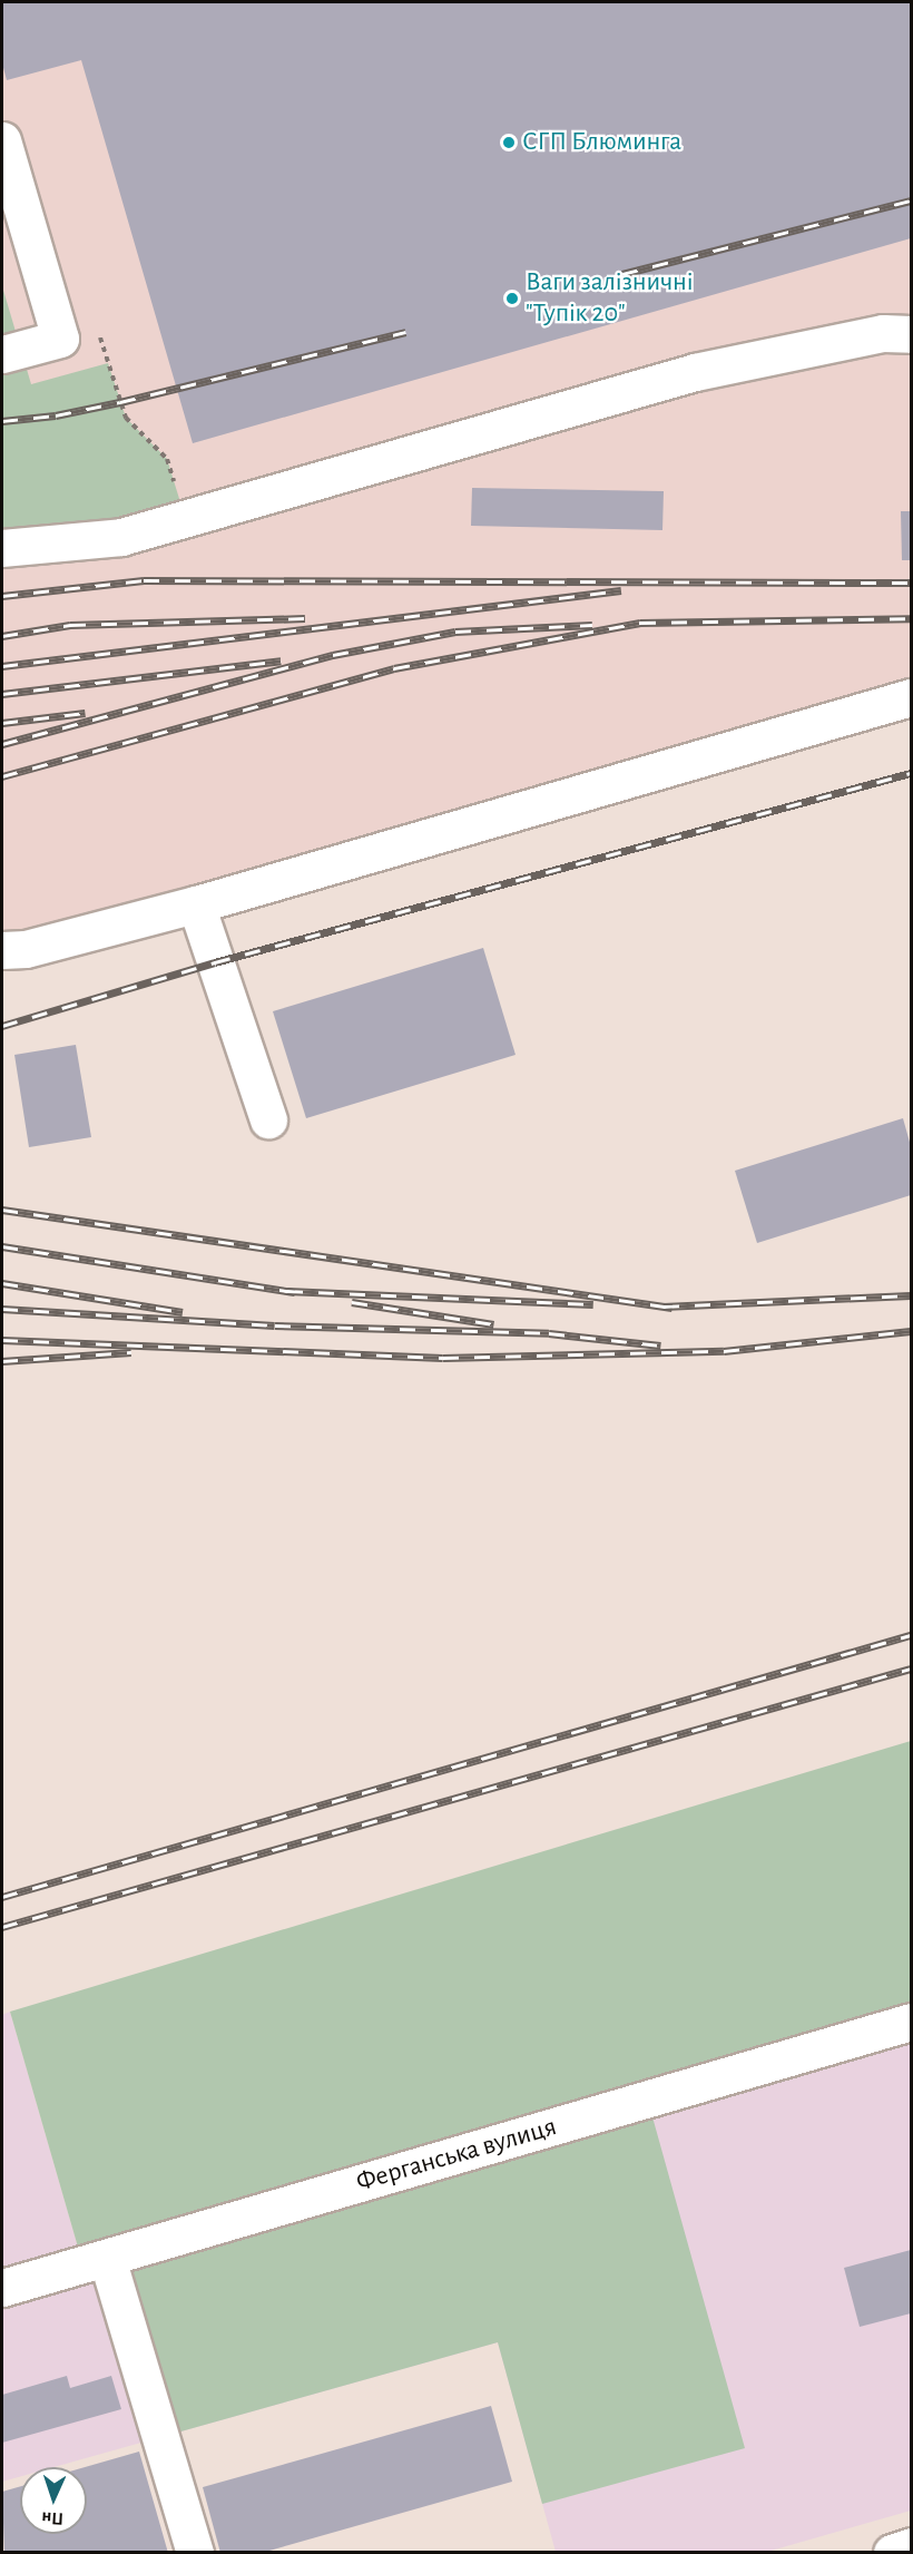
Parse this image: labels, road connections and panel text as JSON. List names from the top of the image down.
{
  "streets": {
    "street": ["Ферганська вулиця"]
  },
  "places": ["СГП Блюминга", "Ваги залізничні \"Тупік 20\""],
  "north": "bottom"
}
